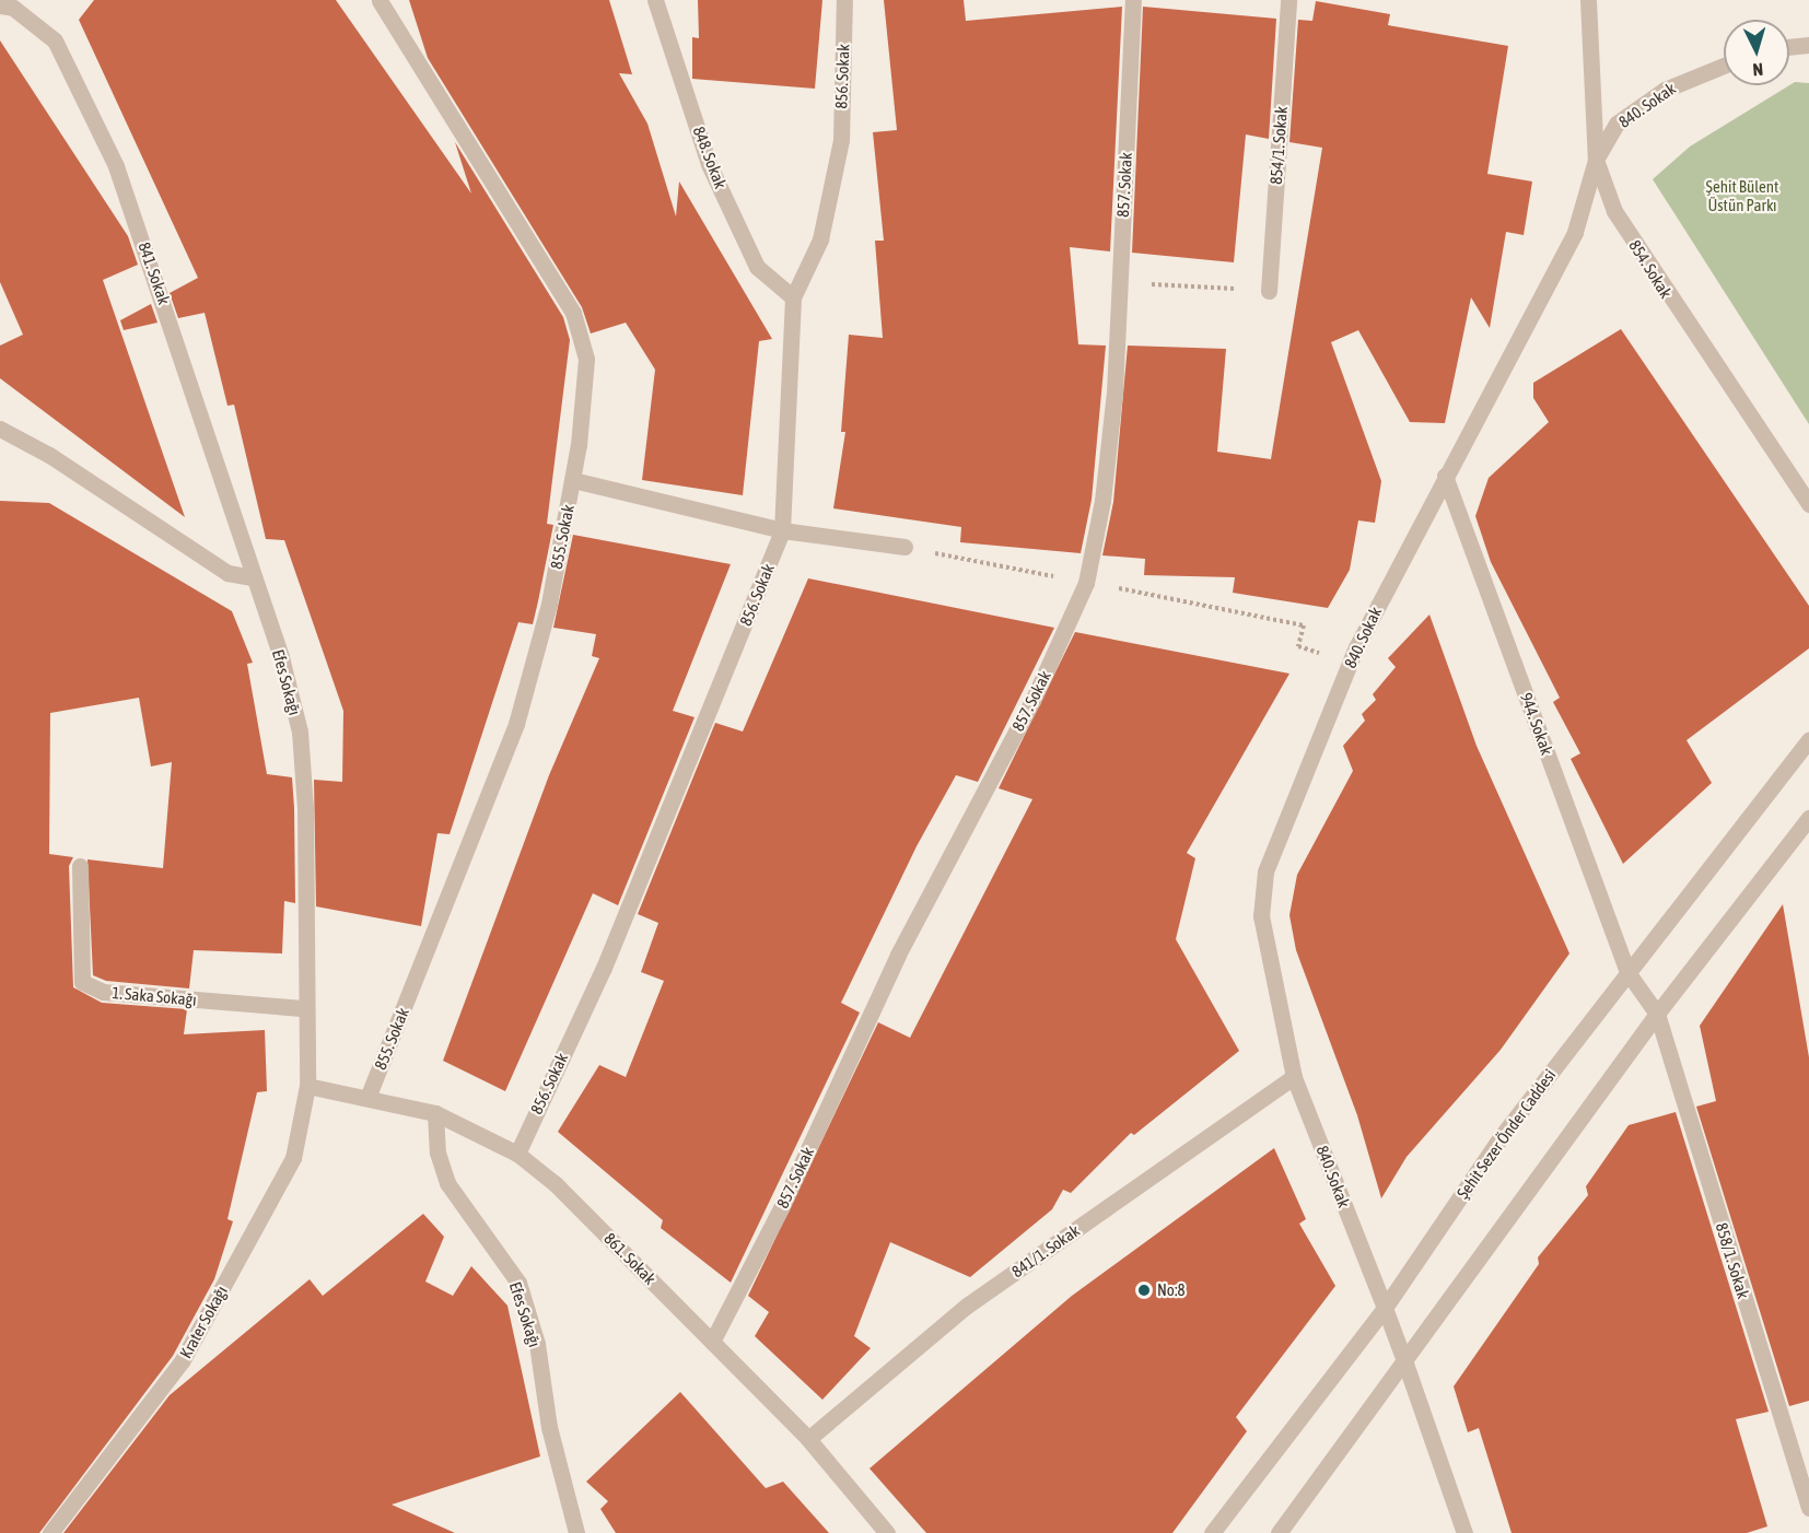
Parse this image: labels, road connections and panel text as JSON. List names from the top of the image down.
{
  "streets": {
    "street": [
      "856. Sokak",
      "840. Sokak",
      "854/1. Sokak",
      "848. Sokak",
      "857. Sokak",
      "854. Sokak",
      "841. Sokak",
      "855. Sokak",
      "Efes Sokağı",
      "944. Sokak",
      "1. Saka Sokağı",
      "Şehit Sezer Önder Caddesi",
      "841/1. Sokak",
      "861. Sokak",
      "858/1. Sokak",
      "Krater Sokağı"
    ]
  },
  "crossings": [
    ["856. Sokak", "848. Sokak"],
    ["856. Sokak", "861. Sokak"],
    ["840. Sokak", "854. Sokak"],
    ["840. Sokak", "944. Sokak"],
    ["840. Sokak", "Şehit Sezer Önder Caddesi"],
    ["840. Sokak", "841/1. Sokak"],
    ["857. Sokak", "861. Sokak"],
    ["841. Sokak", "Efes Sokağı"],
    ["855. Sokak", "861. Sokak"],
    ["Efes Sokağı", "1. Saka Sokağı"],
    ["Efes Sokağı", "861. Sokak"],
    ["Efes Sokağı", "Krater Sokağı"],
    ["944. Sokak", "Şehit Sezer Önder Caddesi"],
    ["944. Sokak", "858/1. Sokak"],
    ["841/1. Sokak", "861. Sokak"],
    ["861. Sokak", "Krater Sokağı"]
  ],
  "parks": ["Şehit Bülent Üstün Parkı"],
  "places": ["No:8"],
  "north": "bottom"
}
